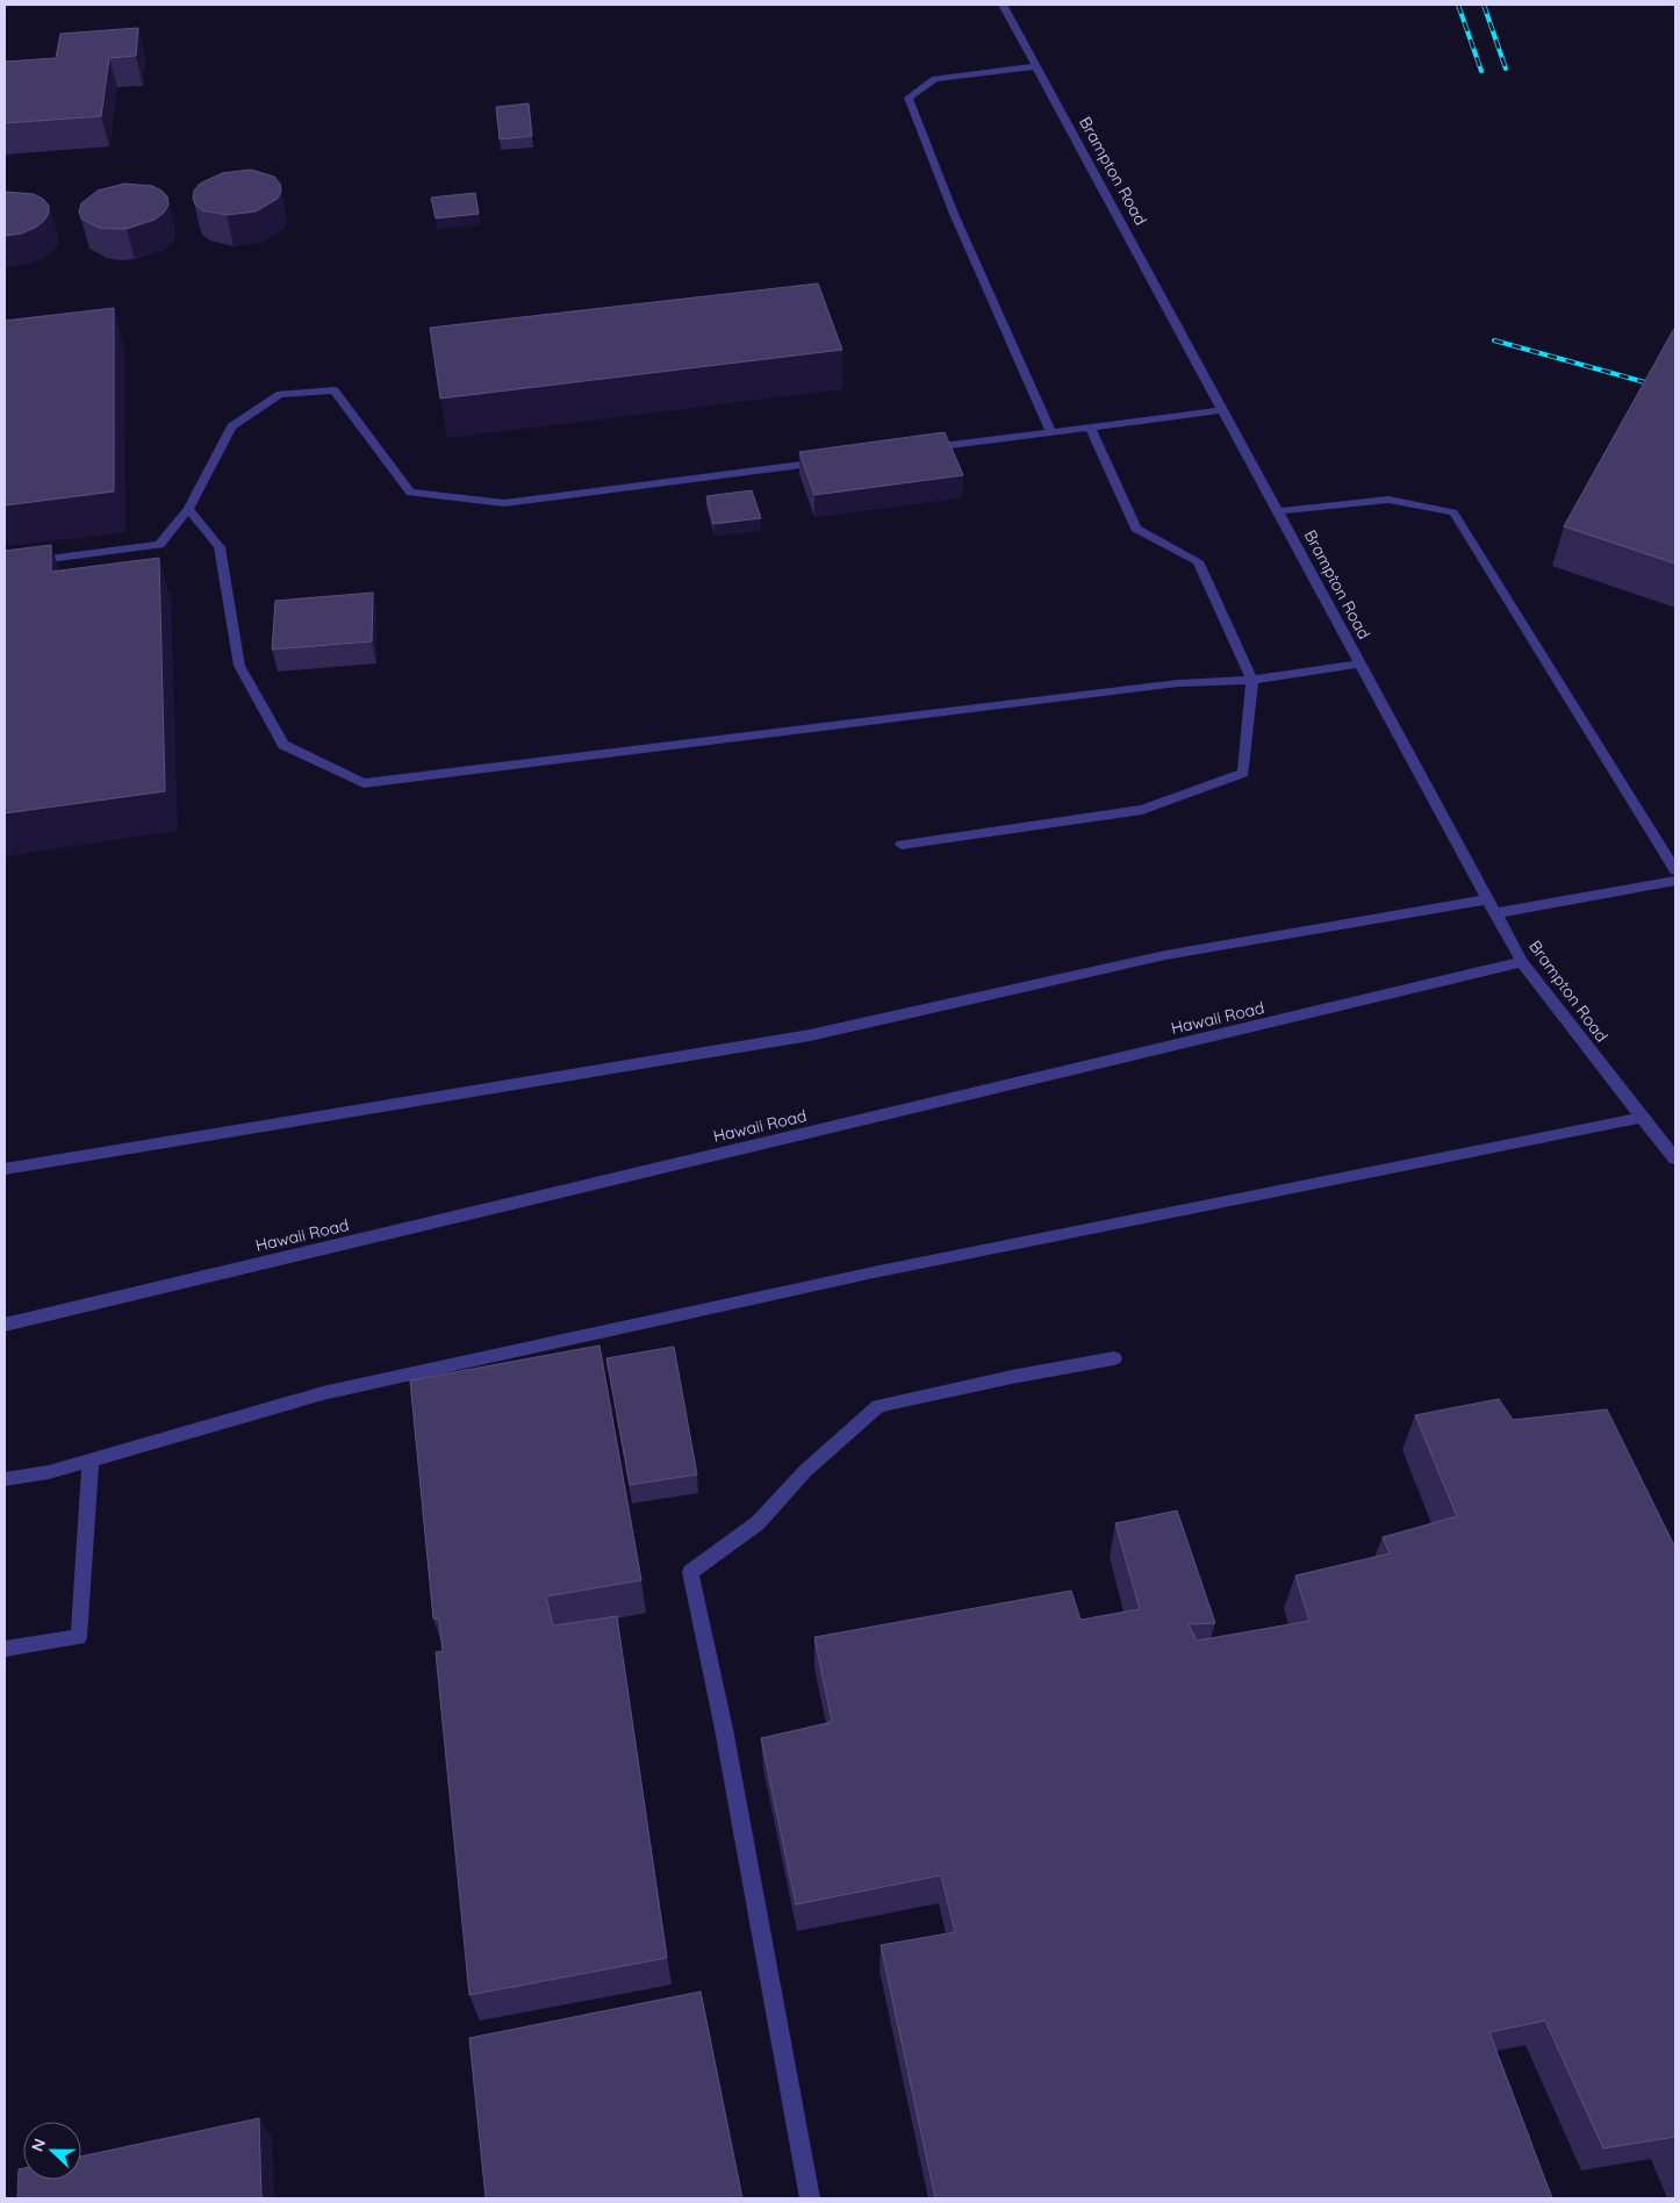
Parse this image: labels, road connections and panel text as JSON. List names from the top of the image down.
{
  "streets": {
    "street": ["Brampton Road", "Hawaii Road"]
  },
  "crossings": [
    ["Brampton Road", "Hawaii Road"]
  ],
  "north": "left"
}
